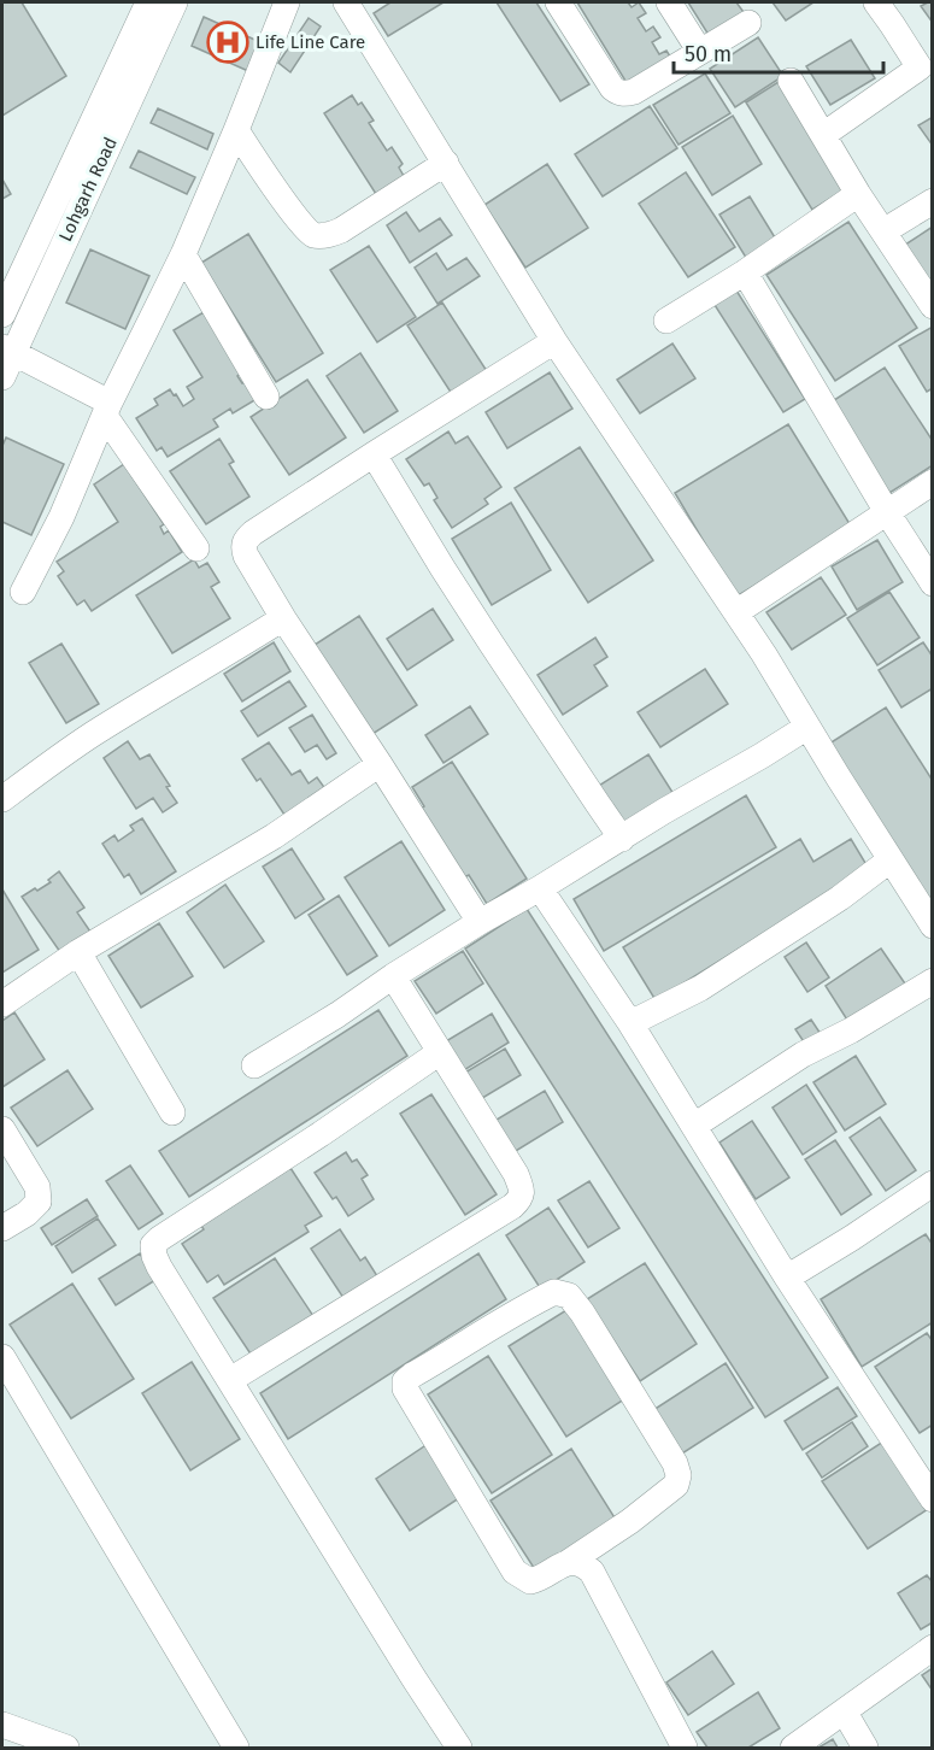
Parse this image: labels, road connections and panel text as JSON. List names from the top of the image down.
{
  "streets": {
    "street": ["Lohgarh Road"]
  },
  "places": {
    "hospital": ["Life Line Care"]
  },
  "scale_bar": "50 m"
}
